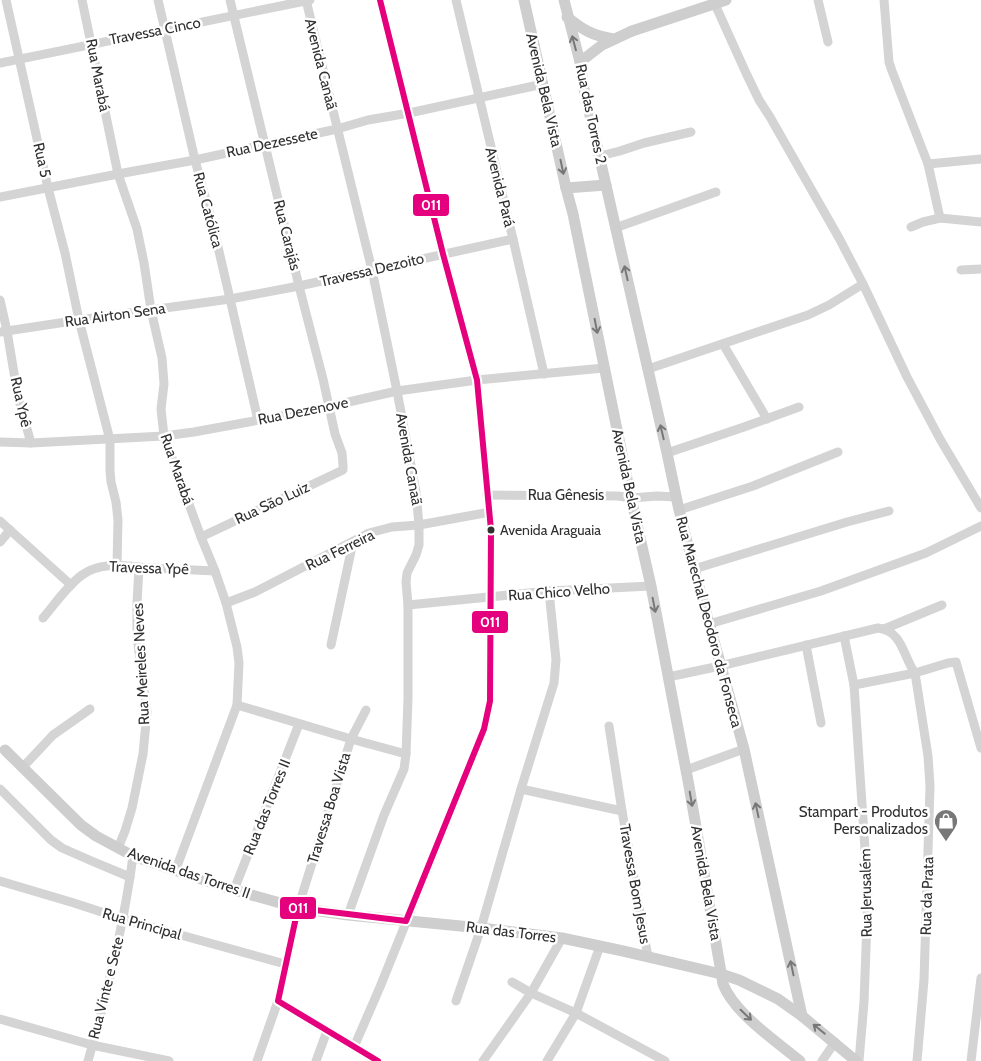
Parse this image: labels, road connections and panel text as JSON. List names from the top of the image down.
{
  "streets": {
    "street": [
      "Travessa Cinco",
      "Avenida Canaã",
      "Rua Marabá",
      "Avenida Bela Vista",
      "Rua das Torres 2",
      "Rua Dezessete",
      "Rua 5",
      "Avenida Pará",
      "Rua Católica",
      "Rua Carajás",
      "Travessa Dezoito",
      "Rua Airton Sena",
      "Rua Ypê",
      "Rua Dezenove",
      "Rua Gênesis",
      "Rua São Luiz",
      "Rua Ferreira",
      "Travessa Ypê",
      "Rua Chico Velho",
      "Rua Marechal Deodoro da Fonseca",
      "Rua Meireles Neves",
      "Rua das Torres II",
      "Travessa Boa Vista",
      "Avenida das Torres II",
      "Travessa Bom Jesus",
      "Rua Jerusalém",
      "Rua da Prata",
      "Rua Principal",
      "Rua das Torres",
      "Rua Vinte e Sete"
    ]
  },
  "crossings": [
    ["Travessa Cinco", "Avenida Canaã"],
    ["Travessa Cinco", "Rua Marabá"],
    ["Travessa Cinco", "Rua 5"],
    ["Travessa Cinco", "Rua Católica"],
    ["Travessa Cinco", "Rua Carajás"],
    ["Avenida Canaã", "Rua Dezessete"],
    ["Avenida Canaã", "Travessa Dezoito"],
    ["Avenida Canaã", "Rua Dezenove"],
    ["Avenida Canaã", "Rua Ferreira"],
    ["Avenida Canaã", "Rua Chico Velho"],
    ["Avenida Canaã", "Rua das Torres"],
    ["Rua Marabá", "Rua Dezessete"],
    ["Rua Marabá", "Rua Airton Sena"],
    ["Rua Marabá", "Rua Dezenove"],
    ["Rua Marabá", "Rua São Luiz"],
    ["Rua Marabá", "Rua Ferreira"],
    ["Rua Marabá", "Travessa Ypê"],
    ["Rua Marabá", "Avenida das Torres II"],
    ["Avenida Bela Vista", "Rua Dezessete"],
    ["Avenida Bela Vista", "Rua Dezenove"],
    ["Avenida Bela Vista", "Rua Gênesis"],
    ["Avenida Bela Vista", "Rua Chico Velho"],
    ["Avenida Bela Vista", "Rua das Torres"],
    ["Rua das Torres 2", "Rua Marechal Deodoro da Fonseca"],
    ["Rua Dezessete", "Rua 5"],
    ["Rua Dezessete", "Avenida Pará"],
    ["Rua Dezessete", "Rua Católica"],
    ["Rua Dezessete", "Rua Carajás"],
    ["Rua 5", "Rua Airton Sena"],
    ["Avenida Pará", "Travessa Dezoito"],
    ["Avenida Pará", "Rua Dezenove"],
    ["Rua Católica", "Travessa Dezoito"],
    ["Rua Católica", "Rua Airton Sena"],
    ["Rua Católica", "Rua Dezenove"],
    ["Rua Carajás", "Travessa Dezoito"],
    ["Rua Carajás", "Rua Dezenove"],
    ["Rua Carajás", "Rua São Luiz"],
    ["Travessa Dezoito", "Rua Airton Sena"],
    ["Rua Airton Sena", "Rua Ypê"],
    ["Rua Ypê", "Rua Dezenove"],
    ["Rua Gênesis", "Rua Marechal Deodoro da Fonseca"],
    ["Travessa Ypê", "Rua Meireles Neves"],
    ["Rua Marechal Deodoro da Fonseca", "Rua das Torres"],
    ["Rua Meireles Neves", "Avenida das Torres II"],
    ["Rua das Torres II", "Avenida das Torres II"],
    ["Travessa Boa Vista", "Avenida das Torres II"],
    ["Travessa Boa Vista", "Rua Principal"],
    ["Travessa Boa Vista", "Rua das Torres"],
    ["Avenida das Torres II", "Rua das Torres"],
    ["Avenida das Torres II", "Rua Vinte e Sete"],
    ["Travessa Bom Jesus", "Rua das Torres"],
    ["Rua Jerusalém", "Rua das Torres"],
    ["Rua Principal", "Rua Vinte e Sete"]
  ],
  "one_way": ["Avenida Bela Vista", "Rua Marechal Deodoro da Fonseca"],
  "places": {
    "other": ["Avenida Araguaia"],
    "shop": ["Stampart - Produtos Personalizados"]
  },
  "lines": ["transit line 011"]
}
